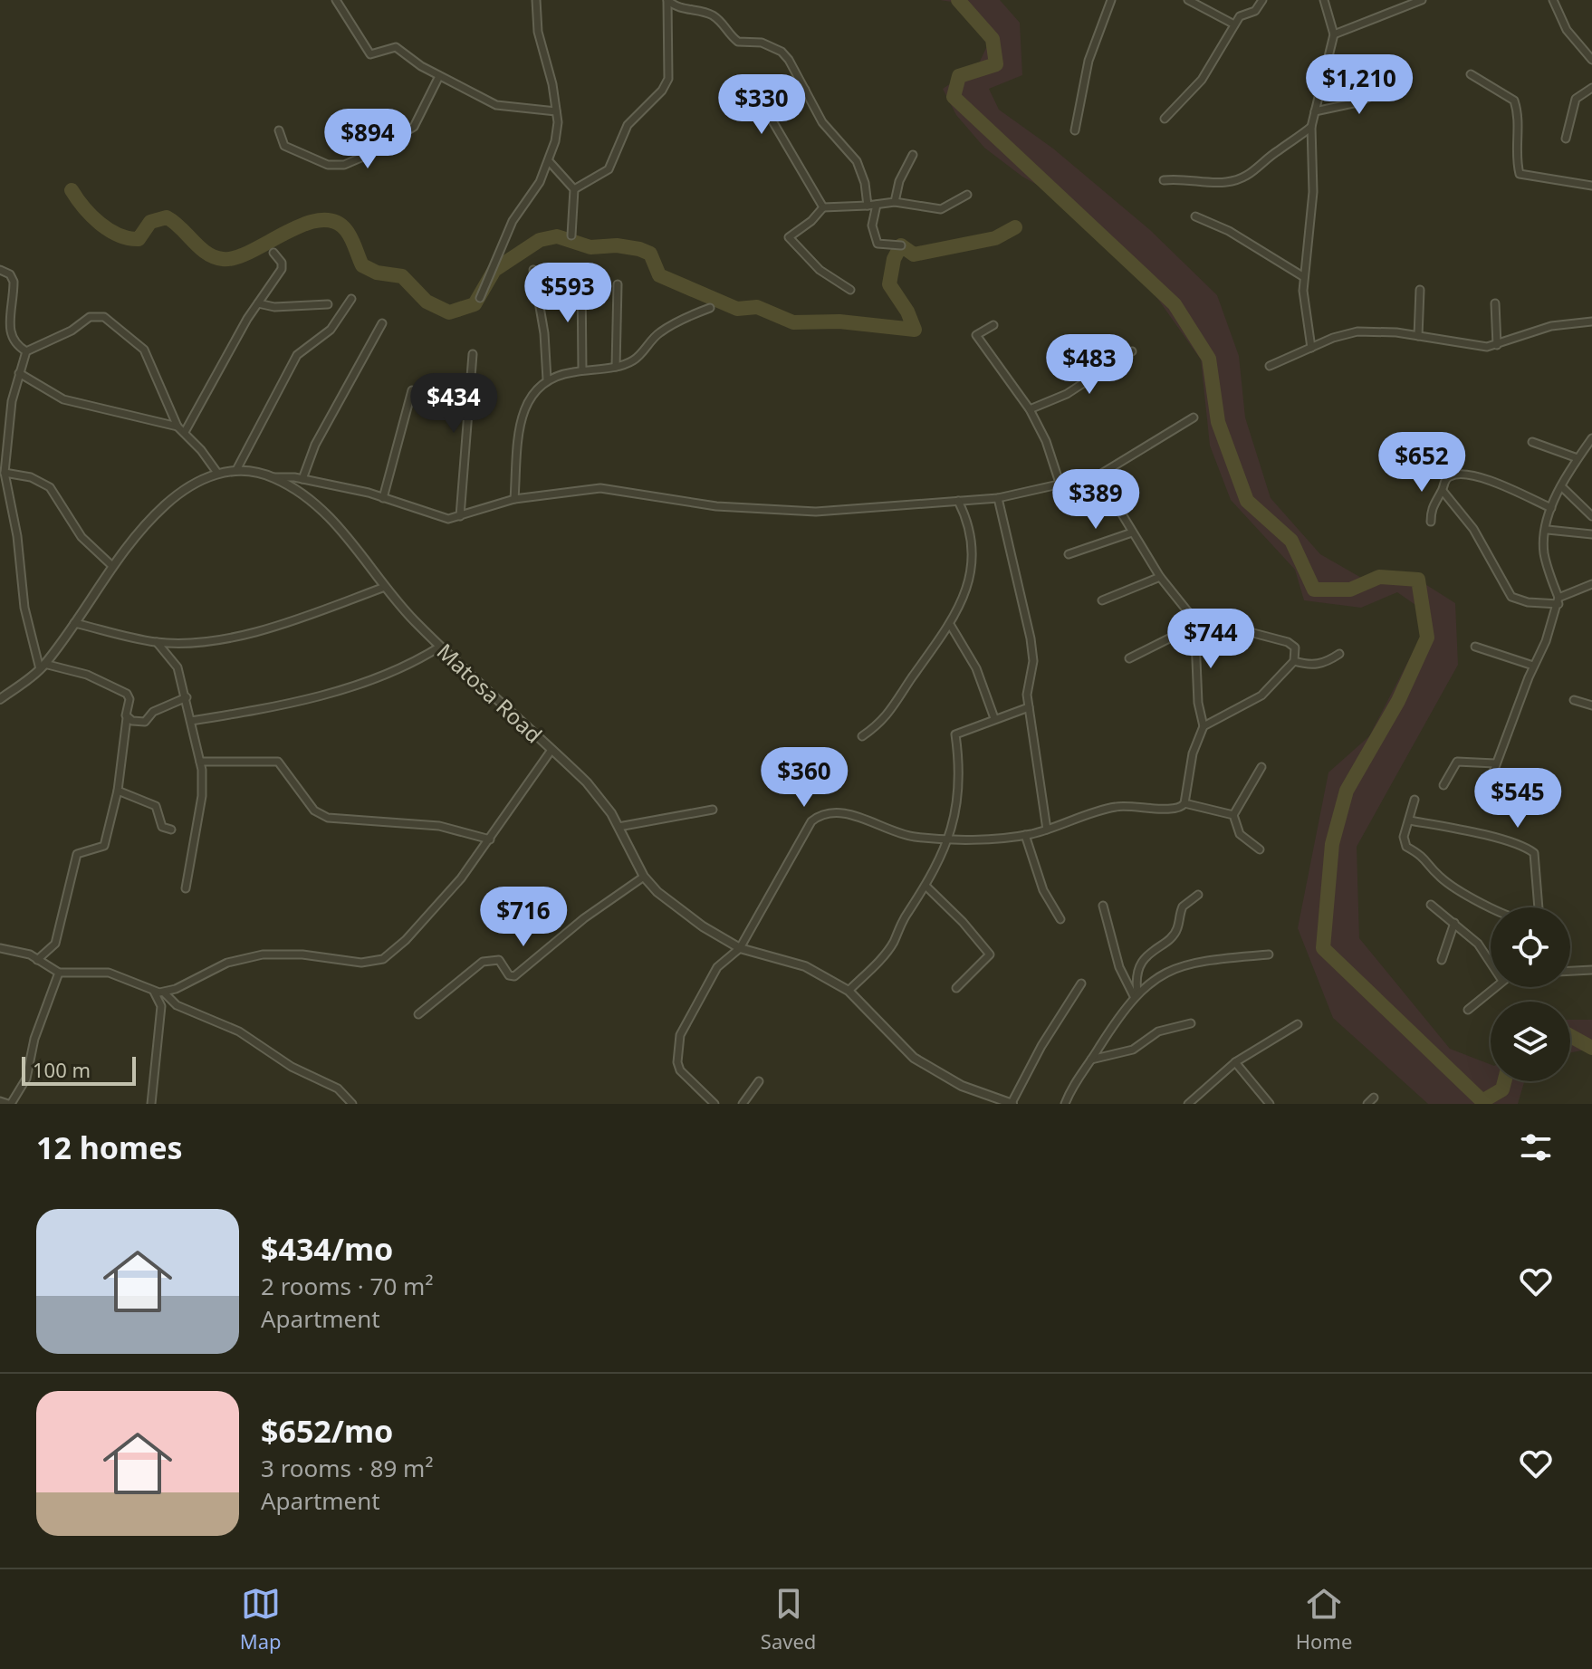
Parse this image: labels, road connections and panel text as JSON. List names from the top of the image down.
{
  "streets": {
    "street": ["Matosa Road"]
  },
  "scale_bar": "100 m",
  "page": {
    "price": [
      "$1,210",
      "$330",
      "$894",
      "$593",
      "$483",
      "$434",
      "$652",
      "$389",
      "$744",
      "$360",
      "$545",
      "$716"
    ],
    "scale": "100 m",
    "heading": "12 homes",
    "list": [
      {
        "name": "$434/mo",
        "note": "2 rooms · 70 m² · Apartment"
      },
      {
        "name": "$652/mo",
        "note": "3 rooms · 89 m² · Apartment"
      }
    ],
    "tabs": ["Map", "Saved", "Home"]
  }
}
